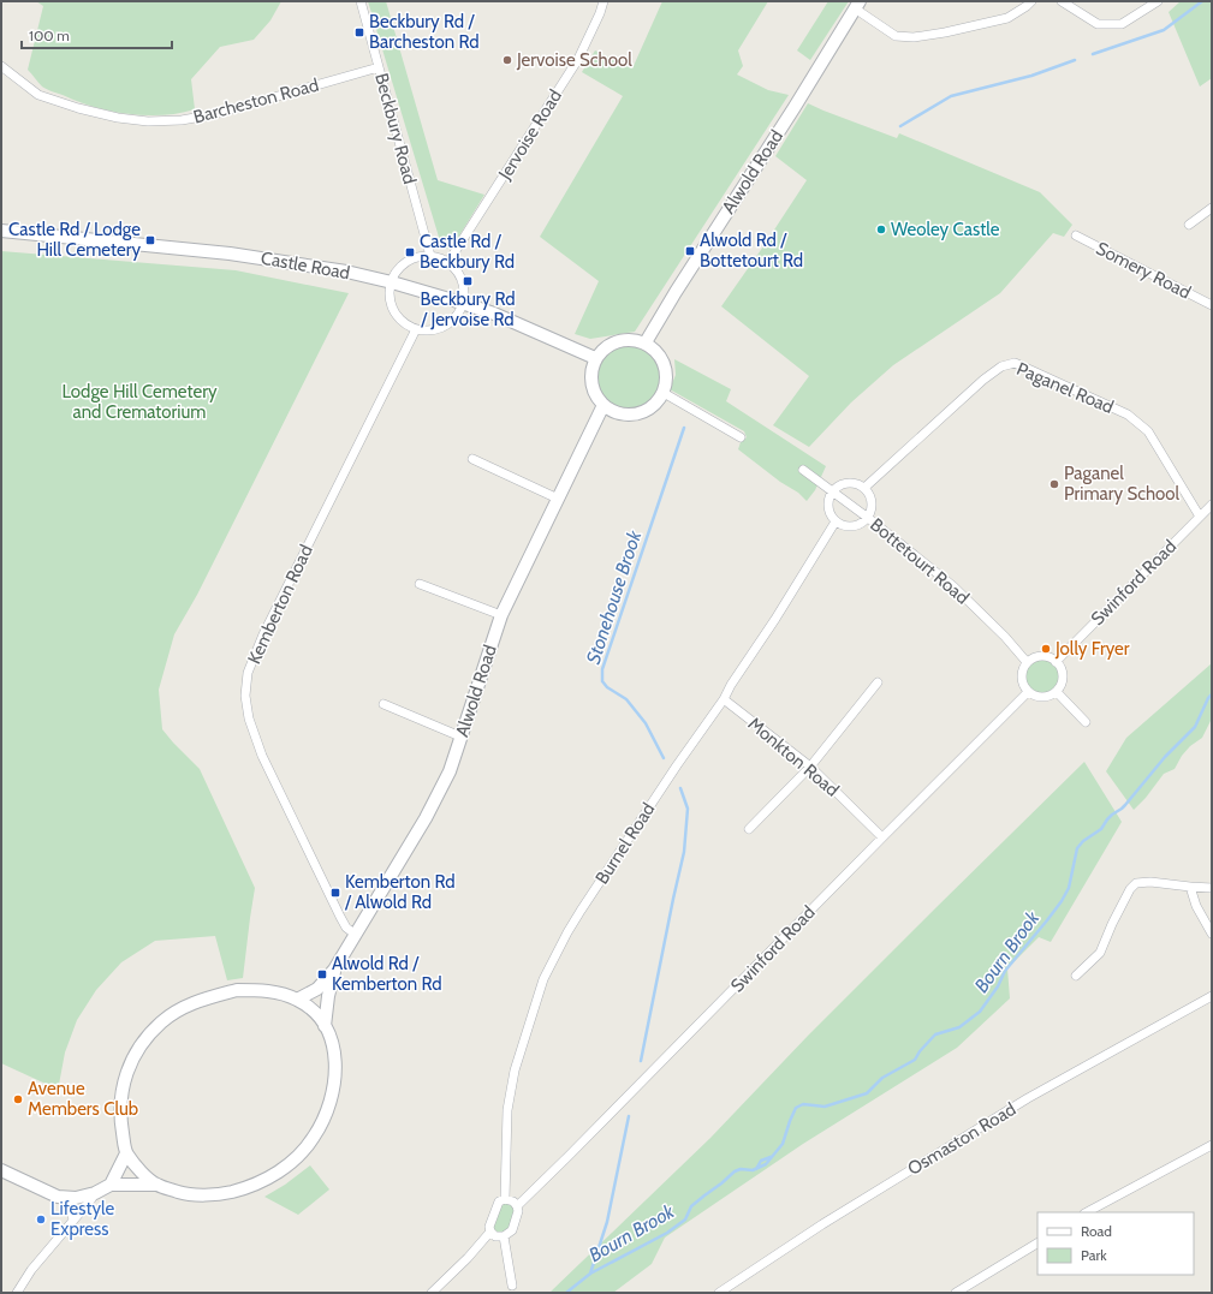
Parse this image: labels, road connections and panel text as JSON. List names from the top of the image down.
{
  "streets": {
    "street": [
      "Barcheston Road",
      "Beckbury Road",
      "Jervoise Road",
      "Alwold Road",
      "Castle Road",
      "Somery Road",
      "Paganel Road",
      "Bottetourt Road",
      "Swinford Road",
      "Kemberton Road",
      "Monkton Road",
      "Burnel Road",
      "Osmaston Road"
    ]
  },
  "crossings": [
    ["Barcheston Road", "Beckbury Road"],
    ["Alwold Road", "Castle Road"],
    ["Alwold Road", "Kemberton Road"],
    ["Paganel Road", "Swinford Road"],
    ["Bottetourt Road", "Swinford Road"],
    ["Swinford Road", "Monkton Road"],
    ["Swinford Road", "Burnel Road"],
    ["Monkton Road", "Burnel Road"]
  ],
  "water": ["Stonehouse Brook", "Bourn Brook"],
  "parks": ["Lodge Hill Cemetery and Crematorium"],
  "places": {
    "transit": [
      "Beckbury Rd / Barcheston Rd",
      "Castle Rd / Lodge Hill Cemetery",
      "Alwold Rd / Bottetourt Rd",
      "Castle Rd / Beckbury Rd",
      "Beckbury Rd / Jervoise Rd",
      "Kemberton Rd / Alwold Rd",
      "Alwold Rd / Kemberton Rd"
    ],
    "other": [
      "Jervoise School",
      "Weoley Castle",
      "Paganel Primary School",
      "Jolly Fryer",
      "Avenue Members Club",
      "Lifestyle Express"
    ]
  },
  "legend": ["Road", "Park"],
  "scale_bar": "100 m"
}
